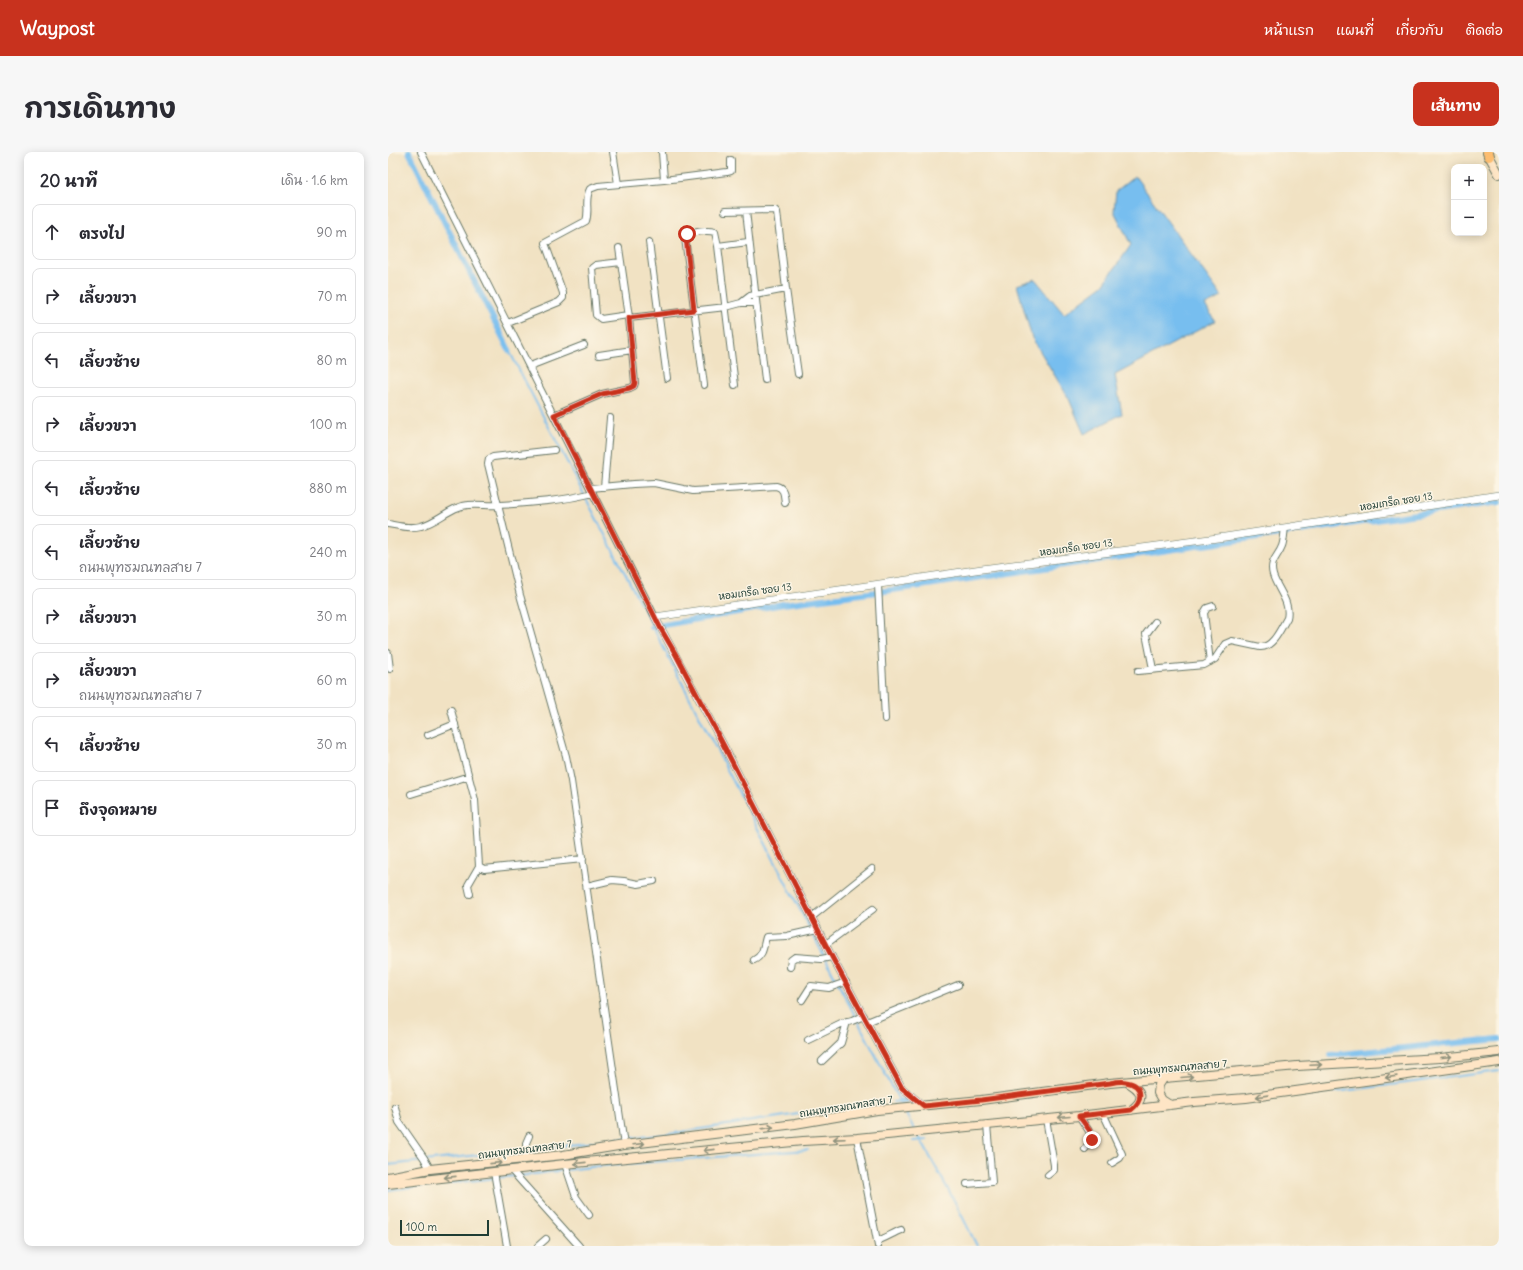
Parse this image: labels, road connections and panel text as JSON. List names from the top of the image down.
{
  "streets": {
    "main road": ["ถนนพุทธมณฑลสาย 7"],
    "street": ["หอมเกร็ด ซอย 13"]
  },
  "scale_bar": "100 m",
  "page": {
    "header": "Waypost",
    "nav": [
      "หน้าแรก",
      "แผนที่",
      "เกี่ยวกับ",
      "ติดต่อ"
    ],
    "title": "การเดินทาง",
    "buttons": "เส้นทาง",
    "heading": ["20 นาที", "เดิน · 1.6 km"],
    "map_buttons": ["+", "−"],
    "list": [
      ["ตรงไป", "90 m"],
      ["เลี้ยวขวา", "70 m"],
      ["เลี้ยวซ้าย", "80 m"],
      ["เลี้ยวขวา", "100 m"],
      ["เลี้ยวซ้าย", "880 m"],
      ["เลี้ยวซ้าย", "ถนนพุทธมณฑลสาย 7", "240 m"],
      ["เลี้ยวขวา", "30 m"],
      ["เลี้ยวขวา", "ถนนพุทธมณฑลสาย 7", "60 m"],
      ["เลี้ยวซ้าย", "30 m"],
      "ถึงจุดหมาย"
    ],
    "scale": "100 m"
  }
}
